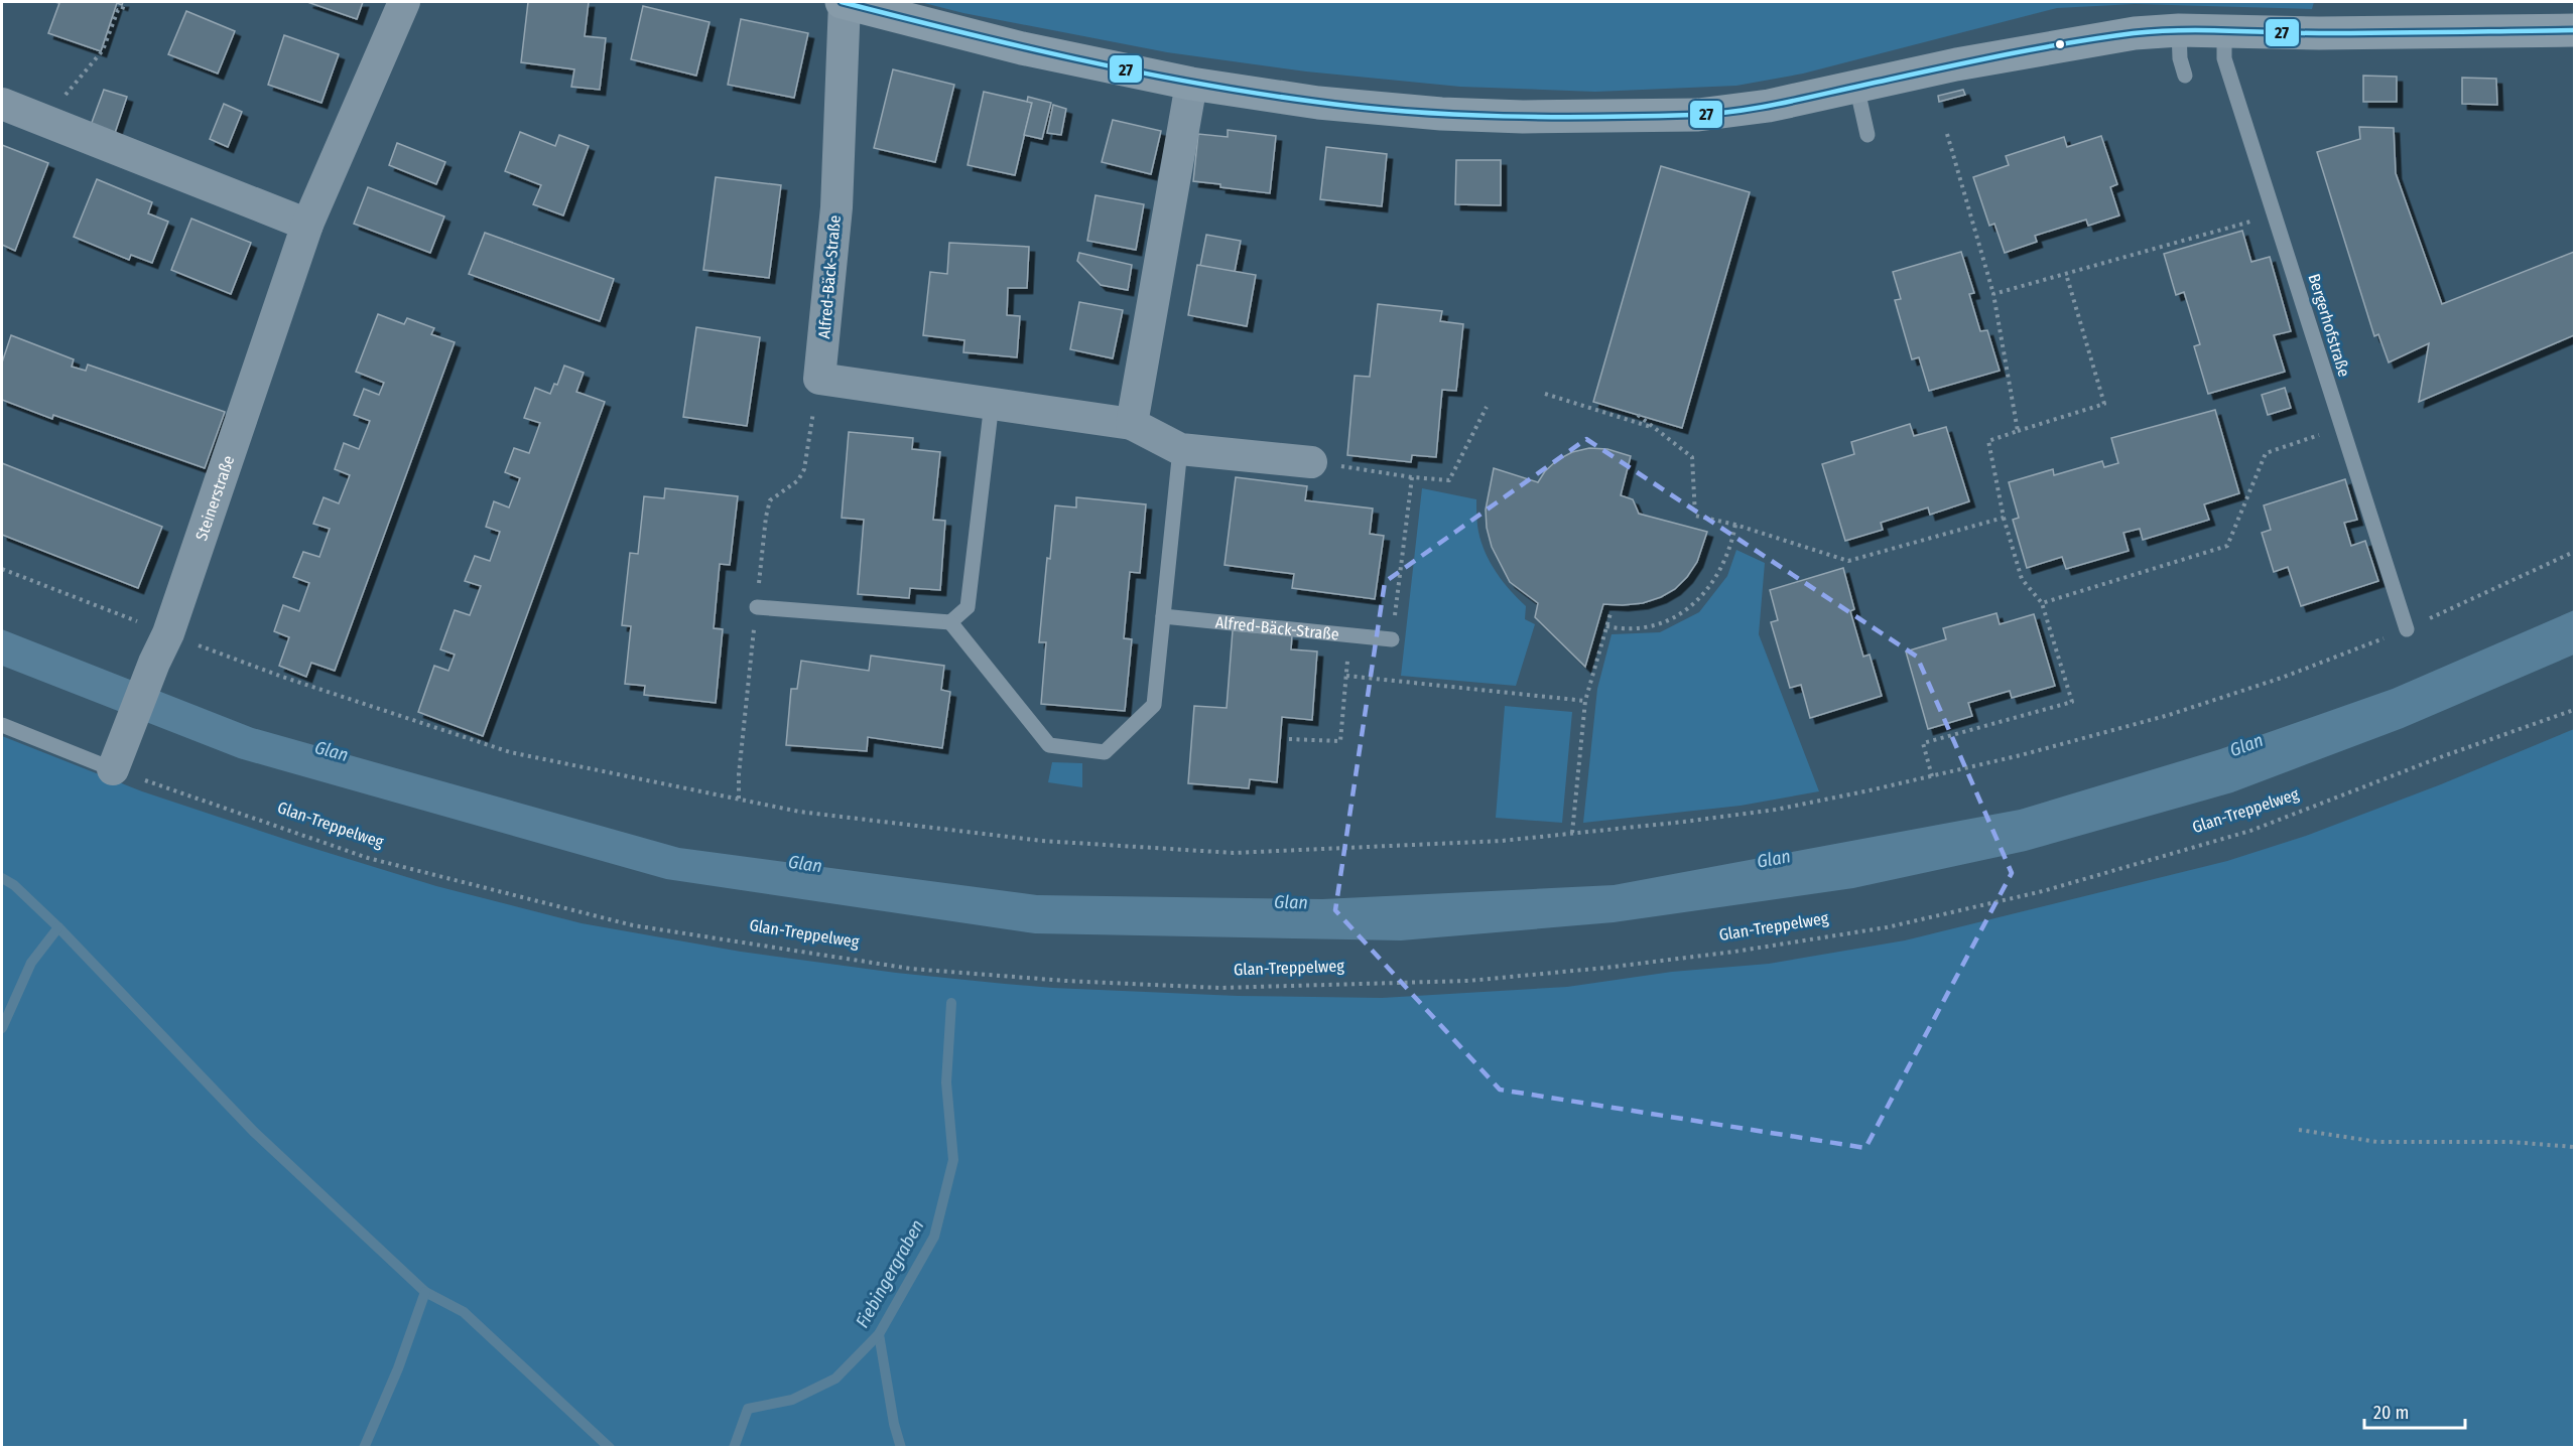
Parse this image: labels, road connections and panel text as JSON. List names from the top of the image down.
{
  "streets": {
    "street": ["Alfred-Bäck-Straße", "Steinerstraße"],
    "lane": ["Bergerhofstraße"],
    "path": ["Glan-Treppelweg"]
  },
  "crossings": [
    ["Steinerstraße", "Glan-Treppelweg"]
  ],
  "water": ["Glan", "Fiebingergraben"],
  "lines": ["transit line 27"],
  "scale_bar": "20 m"
}
